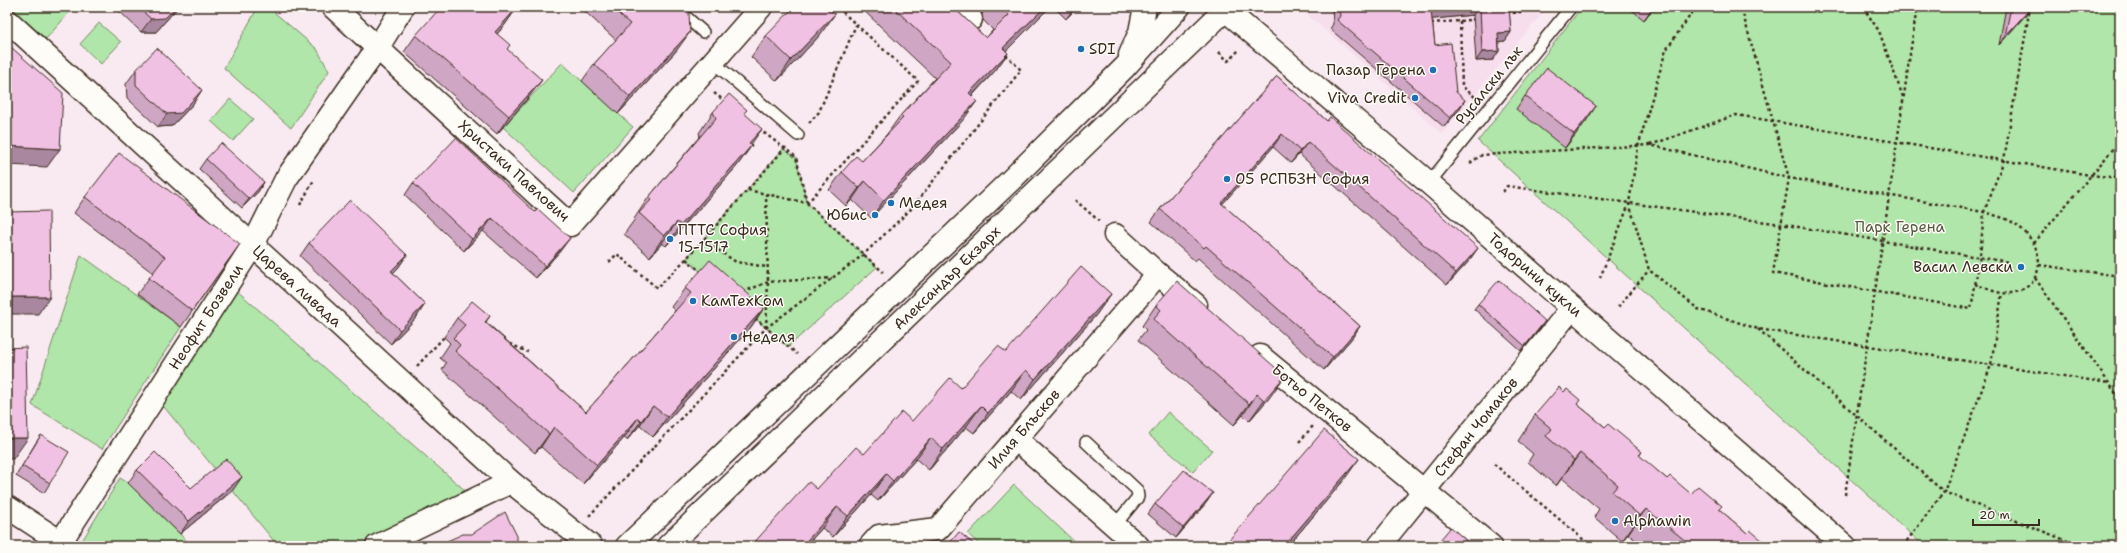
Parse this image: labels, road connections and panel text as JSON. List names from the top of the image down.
{
  "streets": {
    "street": [
      "Христаки Павлович",
      "Тодорини кукли",
      "Александър Екзарх",
      "Царева ливада",
      "Неофит Бозвели",
      "Ботьо Петков",
      "Стефан Чомаков",
      "Илия Блъсков"
    ],
    "lane": ["Русалски лък"]
  },
  "crossings": [
    ["Русалски лък", "Тодорини кукли"],
    ["Христаки Павлович", "Неофит Бозвели"],
    ["Тодорини кукли", "Александър Екзарх"],
    ["Тодорини кукли", "Стефан Чомаков"],
    ["Царева ливада", "Неофит Бозвели"],
    ["Ботьо Петков", "Стефан Чомаков"]
  ],
  "parks": ["Парк Герена"],
  "places": [
    "SDI",
    "Пазар Герена",
    "Viva Credit",
    "05 РСПБЗН София",
    "Медея",
    "Юбис",
    "ПТТС София 15-1517",
    "Васил Левски",
    "КамТехКом",
    "Неделя",
    "Alphawin"
  ],
  "scale_bar": "20 m"
}
